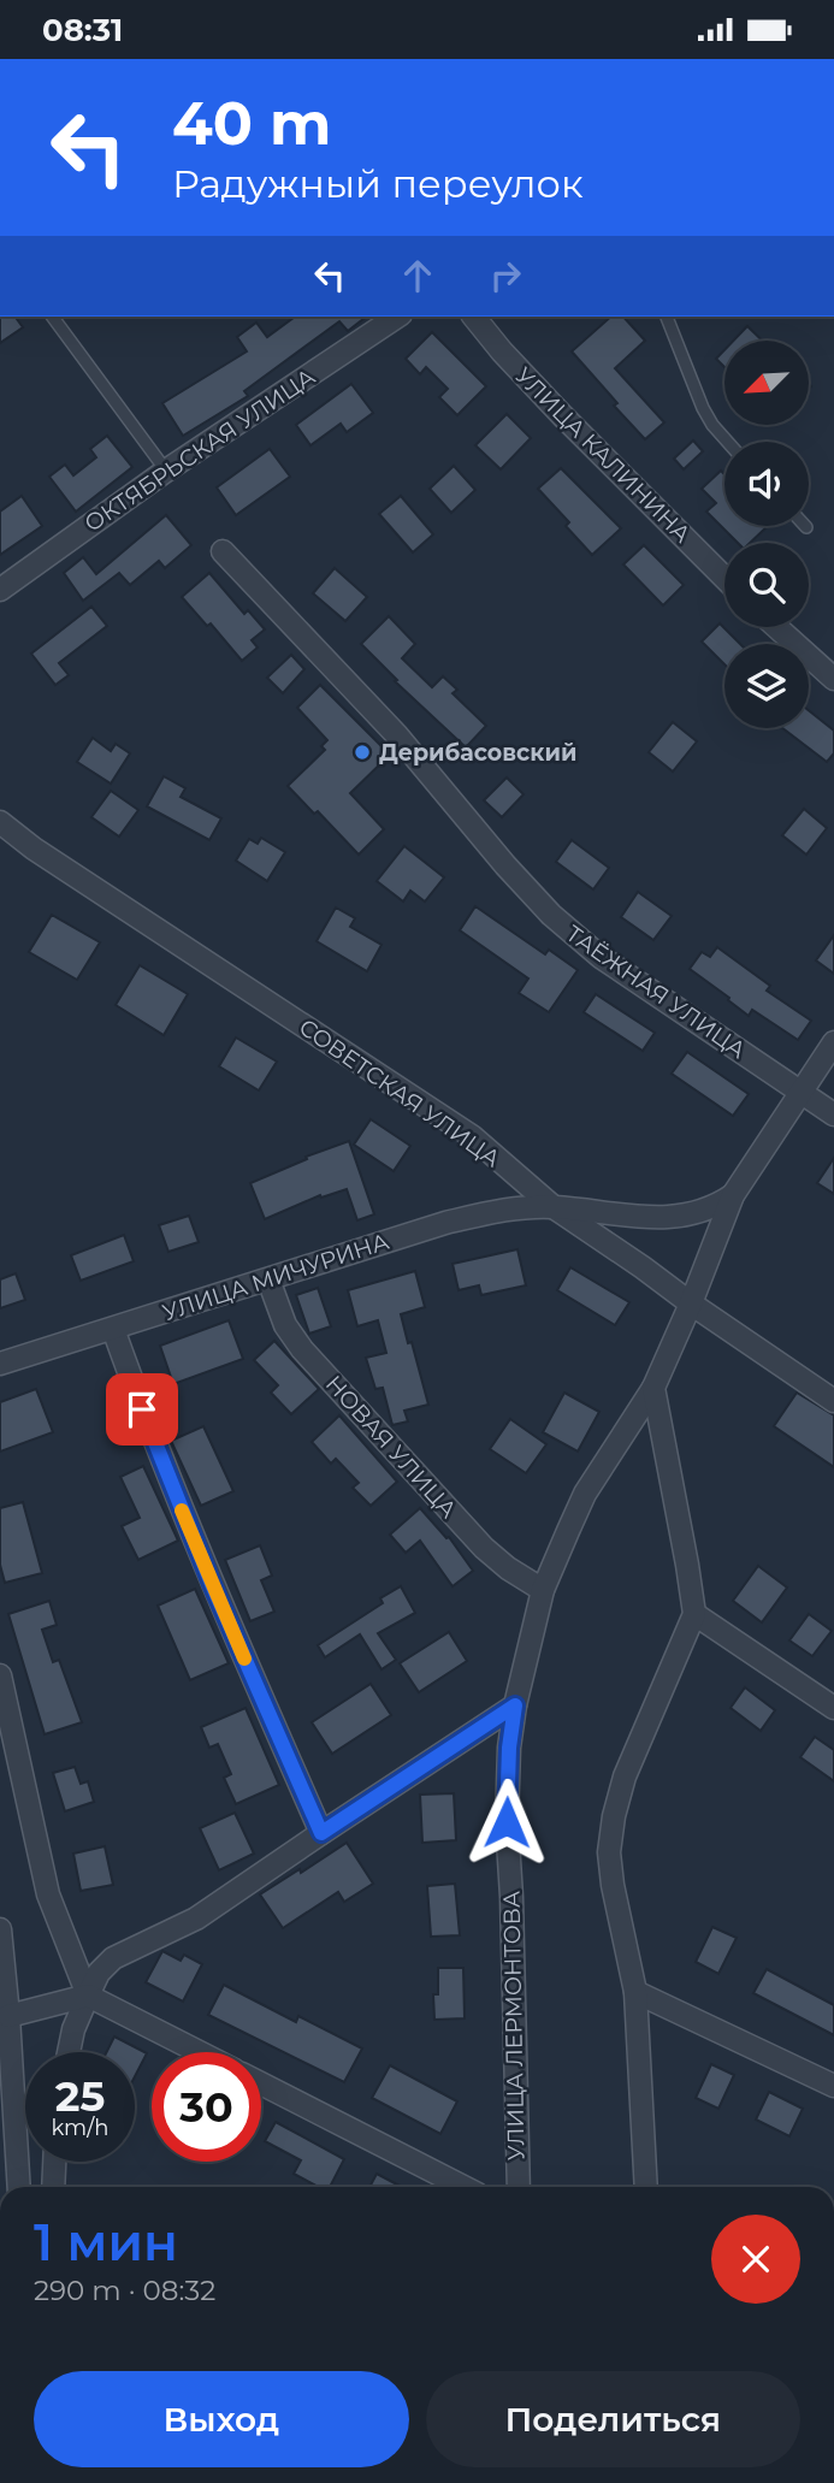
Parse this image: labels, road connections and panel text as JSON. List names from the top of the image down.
{
  "streets": {
    "street": [
      "ОКТЯБРЬСКАЯ УЛИЦА",
      "УЛИЦА КАЛИНИНА",
      "ТАЁЖНАЯ УЛИЦА",
      "СОВЕТСКАЯ УЛИЦА",
      "УЛИЦА МИЧУРИНА",
      "НОВАЯ УЛИЦА",
      "УЛИЦА ЛЕРМОНТОВА"
    ]
  },
  "crossings": [
    ["ТАЁЖНАЯ УЛИЦА", "УЛИЦА ЛЕРМОНТОВА"],
    ["СОВЕТСКАЯ УЛИЦА", "УЛИЦА МИЧУРИНА"],
    ["СОВЕТСКАЯ УЛИЦА", "УЛИЦА ЛЕРМОНТОВА"],
    ["УЛИЦА МИЧУРИНА", "НОВАЯ УЛИЦА"],
    ["УЛИЦА МИЧУРИНА", "УЛИЦА ЛЕРМОНТОВА"],
    ["НОВАЯ УЛИЦА", "УЛИЦА ЛЕРМОНТОВА"]
  ],
  "places": ["Дерибасовский"],
  "north": "bottom left",
  "page": {
    "status": "08:31",
    "turn": ["40 m", "Радужный переулок"],
    "speed": "25 km/h",
    "limit": "30",
    "heading": ["1 мин", "290 m · 08:32"],
    "buttons": ["Выход", "Поделиться"]
  }
}
